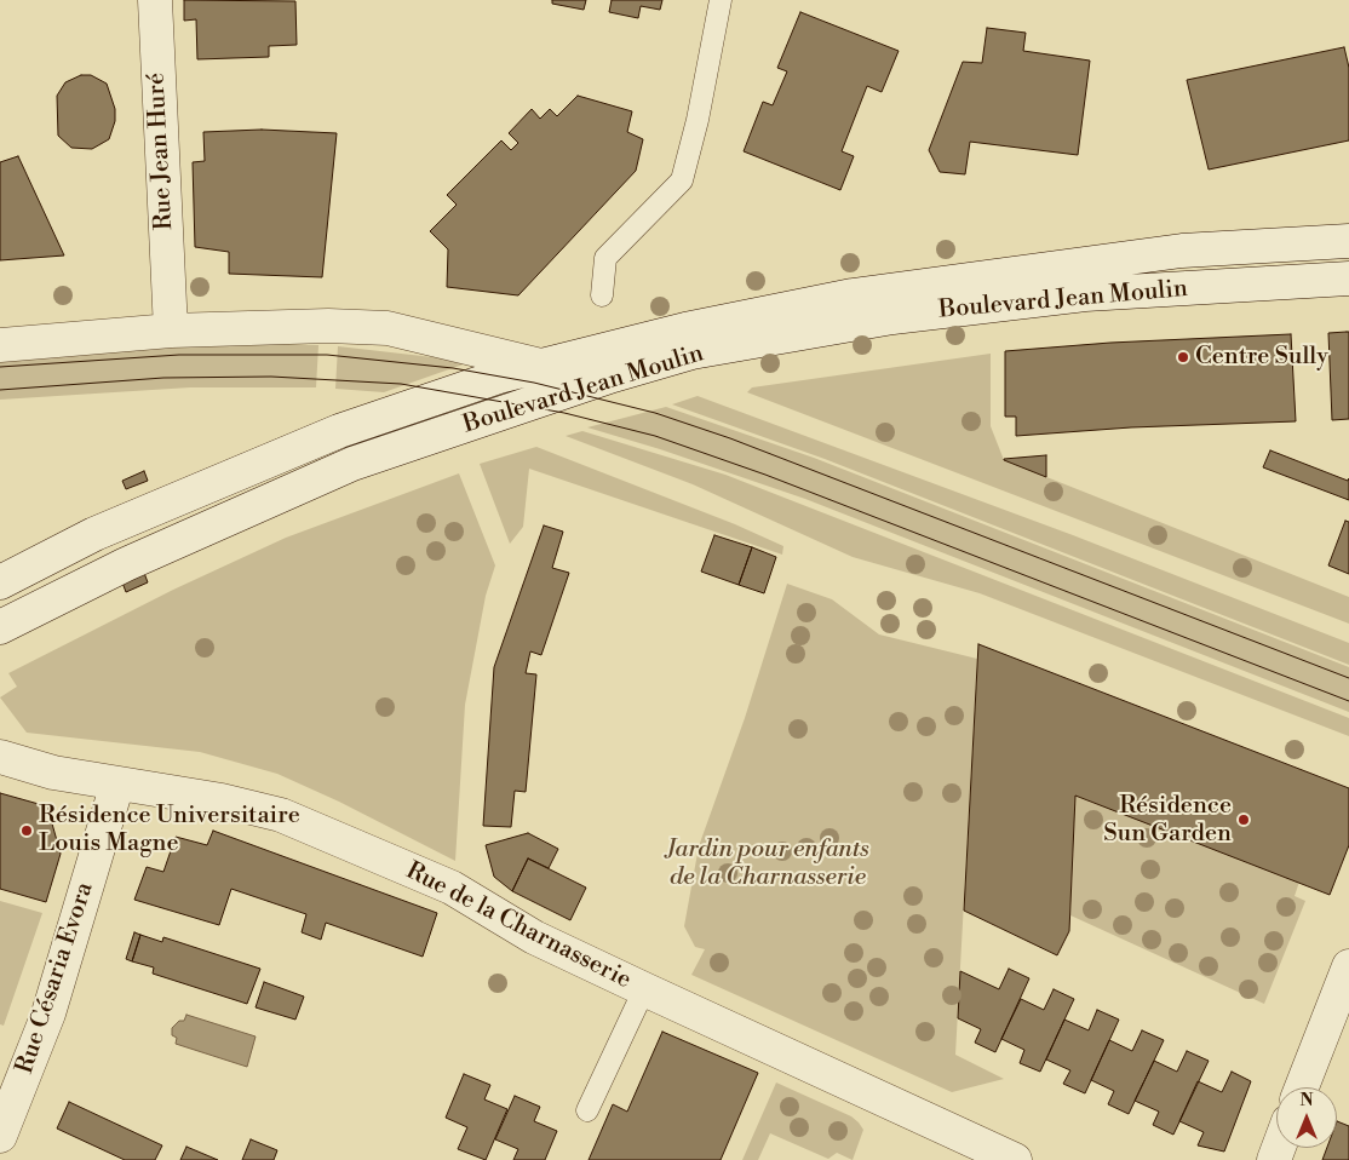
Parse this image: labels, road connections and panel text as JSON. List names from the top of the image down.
{
  "streets": {
    "main road": [
      "Rue Jean Huré",
      "Boulevard Jean Moulin",
      "Rue de la Charnasserie",
      "Rue Césaria Evora"
    ]
  },
  "crossings": [
    ["Rue de la Charnasserie", "Rue Césaria Evora"]
  ],
  "parks": ["Jardin pour enfants de la Charnasserie"],
  "places": ["Centre Sully", "Résidence Sun Garden", "Résidence Universitaire Louis Magne"],
  "north": "top"
}
